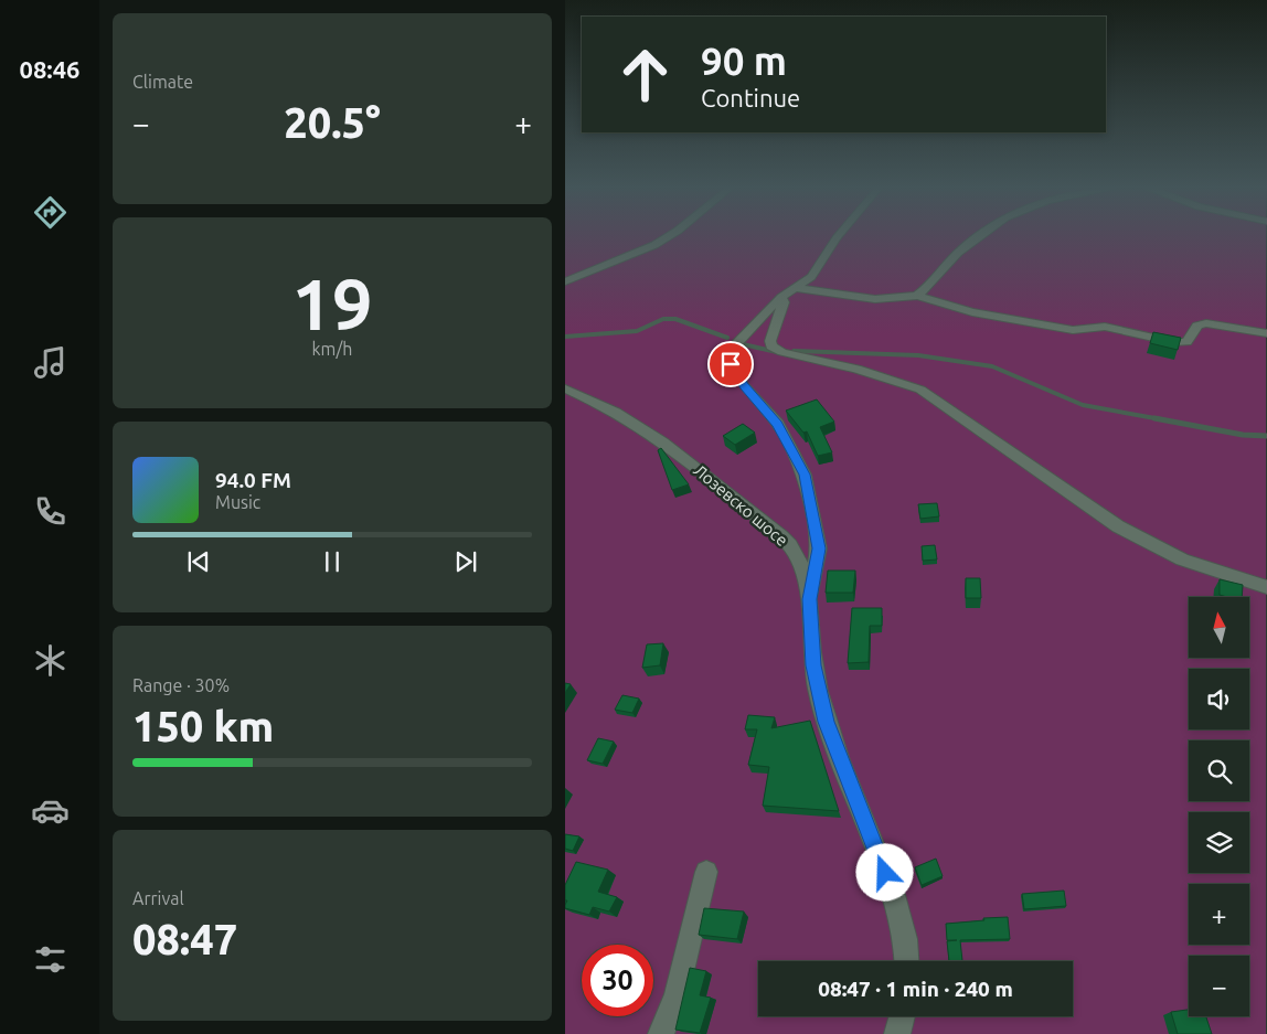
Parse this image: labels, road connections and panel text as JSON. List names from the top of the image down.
{
  "streets": {
    "street": ["Лозевско шосе"]
  },
  "north": "top",
  "page": {
    "tabs": "08:46",
    "tile": [
      "Climate",
      ["19", "km/h"],
      ["Range · 30%", "150 km"],
      ["Arrival", "08:47"]
    ],
    "turn": ["90 m", "Continue"],
    "heat": ["−", "20.5°", "+"],
    "song": ["94.0 FM", "Music"],
    "map_buttons": ["+", "−"],
    "limit": "30",
    "trip": "08:47 · 1 min · 240 m"
  }
}
